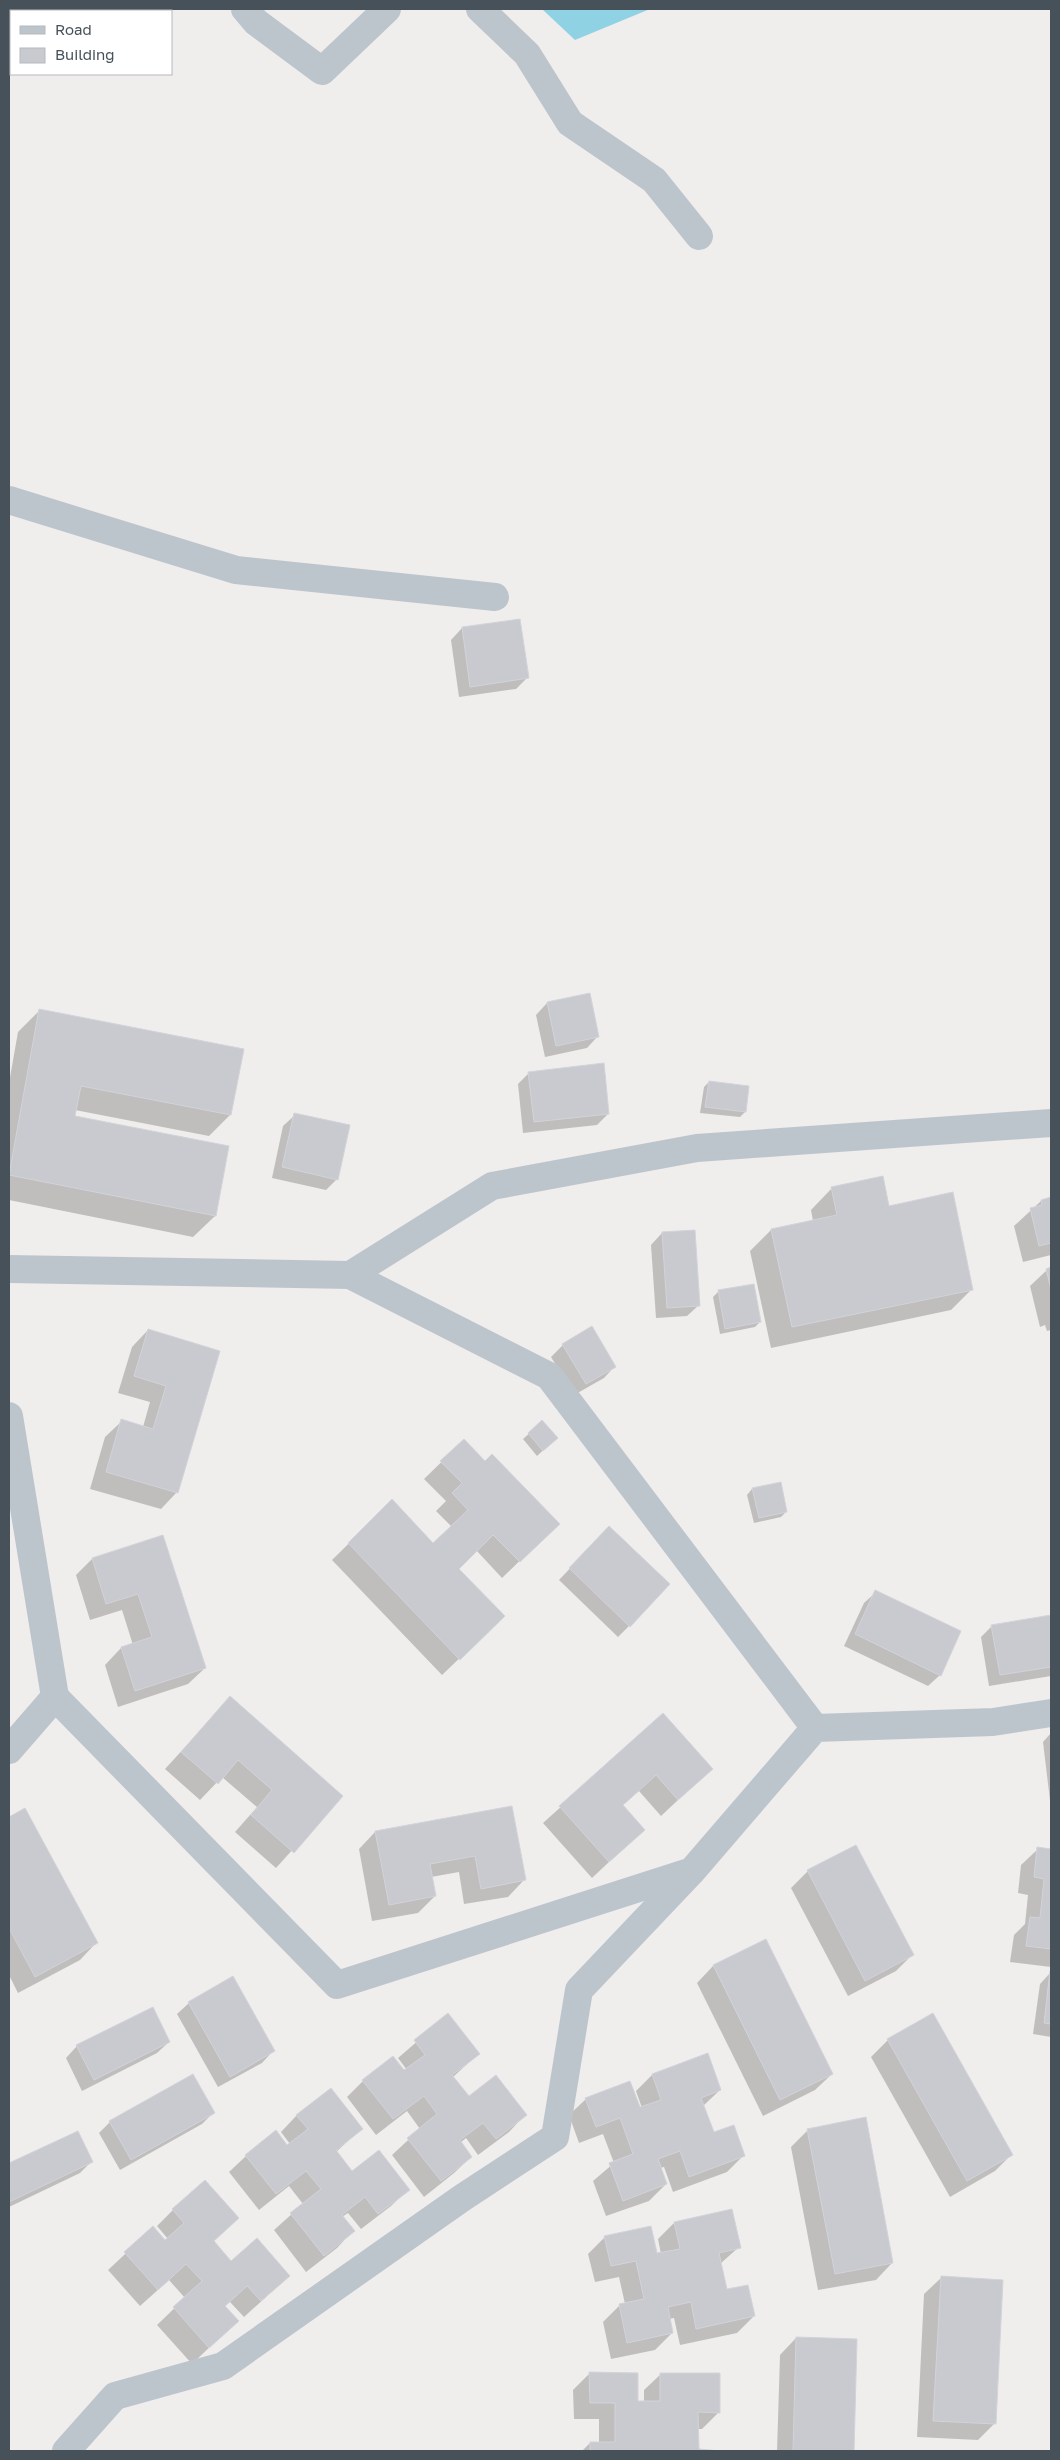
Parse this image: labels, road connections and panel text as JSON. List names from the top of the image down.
{
  "legend": ["Road", "Building"]
}
